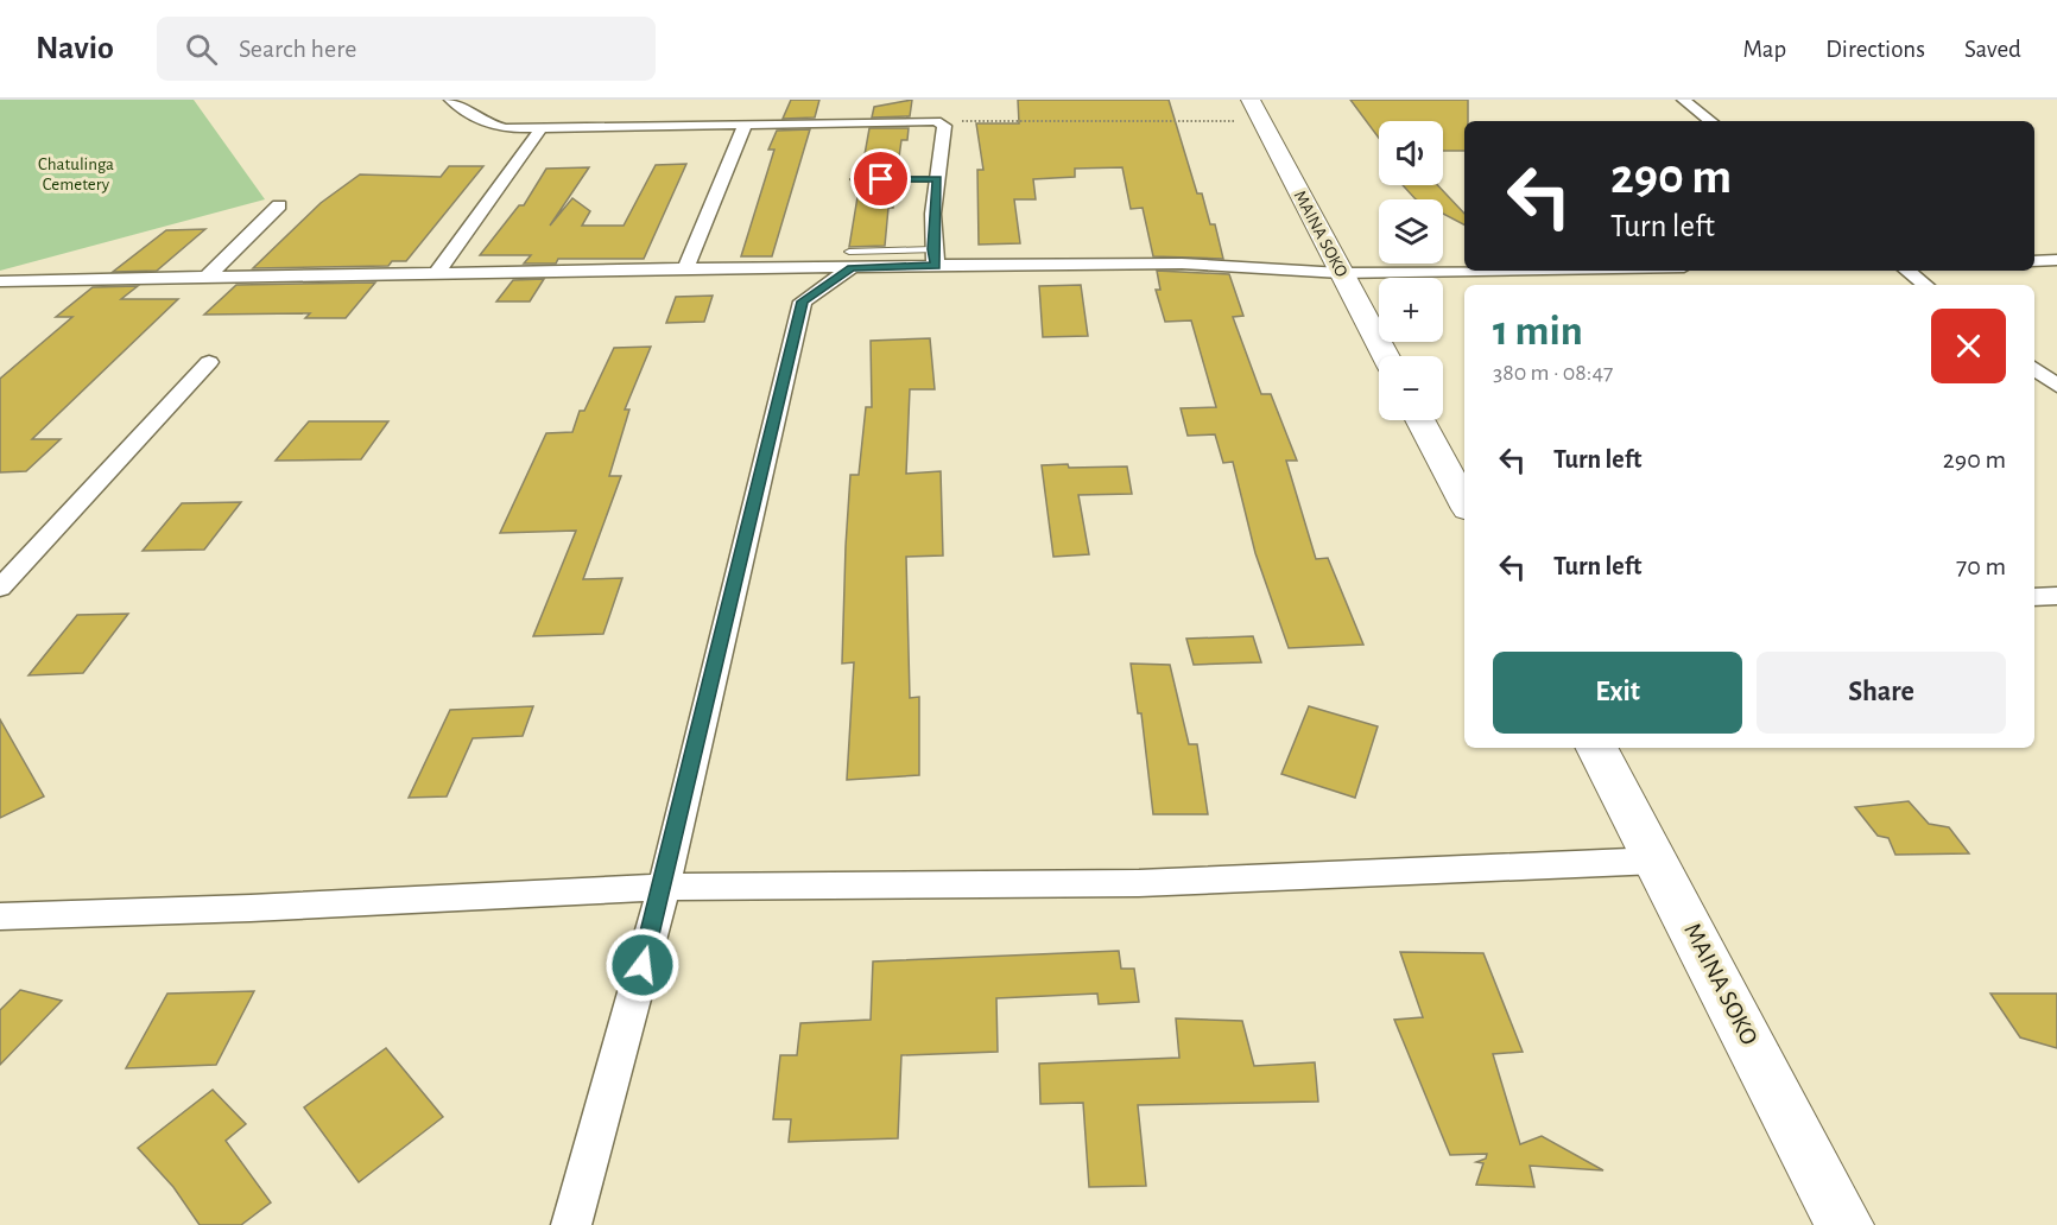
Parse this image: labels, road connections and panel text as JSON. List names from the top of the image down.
{
  "streets": {
    "street": ["MAINA SOKO"]
  },
  "parks": ["Chatulinga Cemetery"],
  "page": {
    "header": "Navio",
    "search": "Search here",
    "nav": ["Map", "Directions", "Saved"],
    "map_buttons": ["+", "−"],
    "turn": ["290 m", "Turn left"],
    "heading": ["1 min", "380 m · 08:47"],
    "list": [
      {
        "name": "Turn left",
        "value": "290 m"
      },
      {
        "name": "Turn left",
        "value": "70 m"
      }
    ],
    "buttons": ["Exit", "Share"]
  }
}
